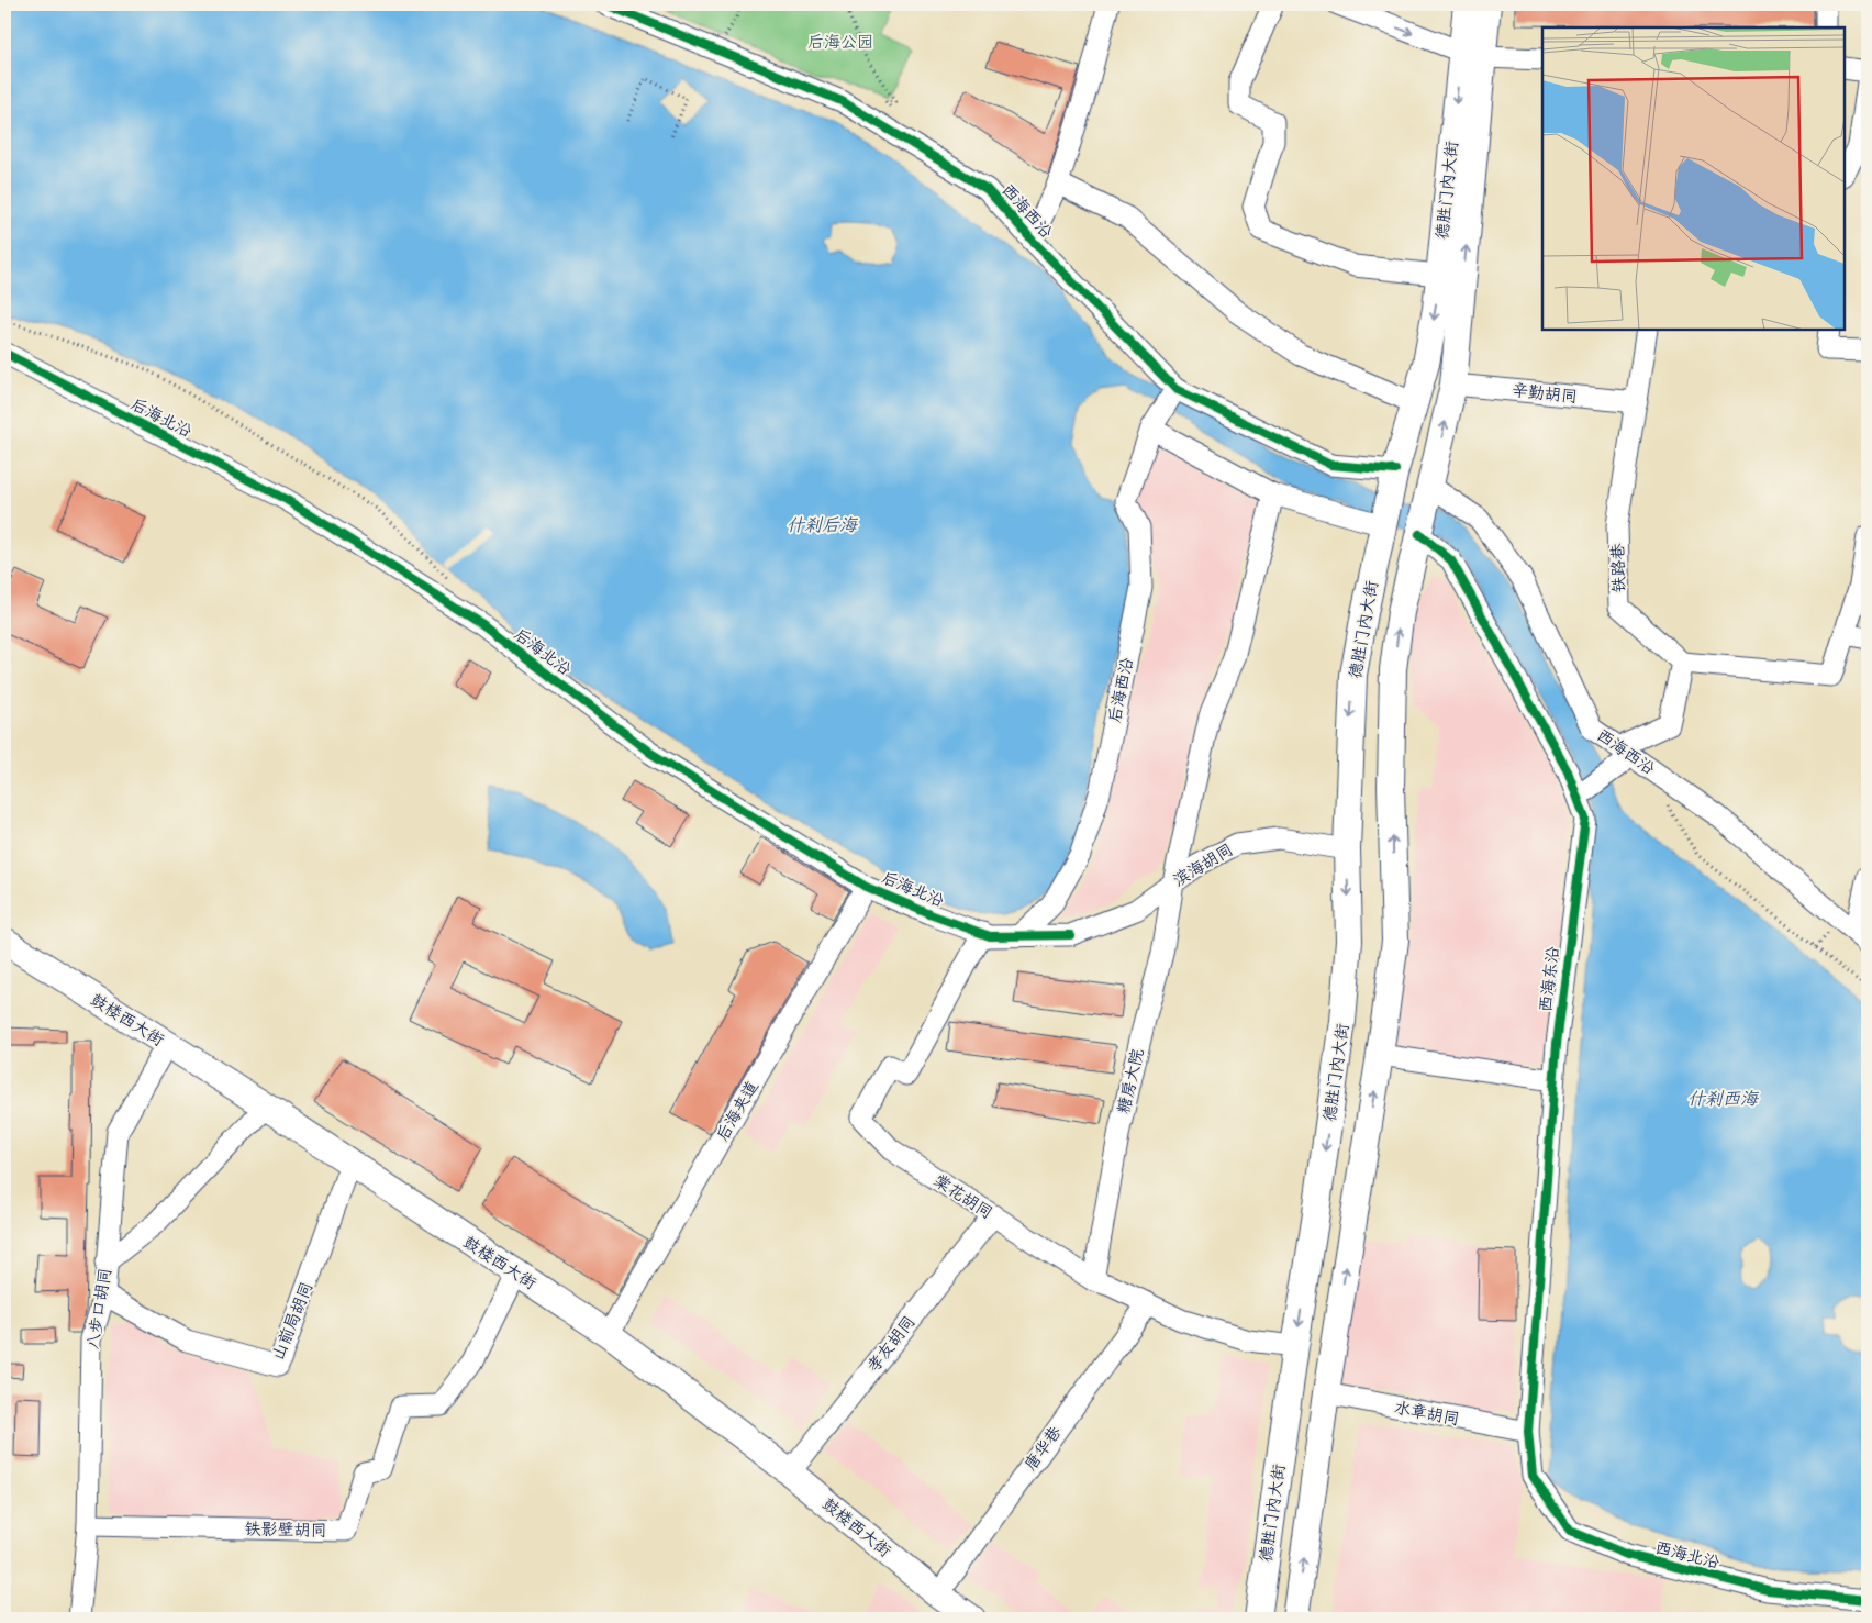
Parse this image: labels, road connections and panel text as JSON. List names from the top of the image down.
{
  "streets": {
    "main road": ["德胜门内大街", "鼓楼西大街"],
    "street": [
      "西海西沿",
      "辛勤胡同",
      "后海北沿",
      "铁路巷",
      "后海西沿",
      "滨海胡同",
      "西海东沿",
      "糖房大院",
      "后海夹道",
      "棠花胡同",
      "八步口胡同",
      "山前局胡同",
      "孝友胡同",
      "水章胡同",
      "唐华巷",
      "铁影壁胡同",
      "西海北沿"
    ]
  },
  "crossings": [
    ["德胜门内大街", "西海西沿"],
    ["德胜门内大街", "辛勤胡同"],
    ["德胜门内大街", "滨海胡同"],
    ["德胜门内大街", "西海东沿"],
    ["德胜门内大街", "棠花胡同"],
    ["德胜门内大街", "水章胡同"],
    ["西海西沿", "后海西沿"],
    ["辛勤胡同", "铁路巷"],
    ["后海北沿", "后海西沿"],
    ["后海北沿", "滨海胡同"],
    ["后海北沿", "后海夹道"],
    ["后海北沿", "棠花胡同"],
    ["滨海胡同", "糖房大院"],
    ["西海东沿", "水章胡同"],
    ["西海东沿", "西海北沿"],
    ["鼓楼西大街", "后海夹道"],
    ["鼓楼西大街", "八步口胡同"],
    ["鼓楼西大街", "山前局胡同"],
    ["鼓楼西大街", "孝友胡同"],
    ["鼓楼西大街", "唐华巷"],
    ["鼓楼西大街", "铁影壁胡同"],
    ["糖房大院", "棠花胡同"],
    ["棠花胡同", "孝友胡同"],
    ["棠花胡同", "唐华巷"],
    ["八步口胡同", "山前局胡同"],
    ["八步口胡同", "铁影壁胡同"]
  ],
  "water": ["什刹后海", "什刹西海"],
  "parks": ["后海公园"]
}
